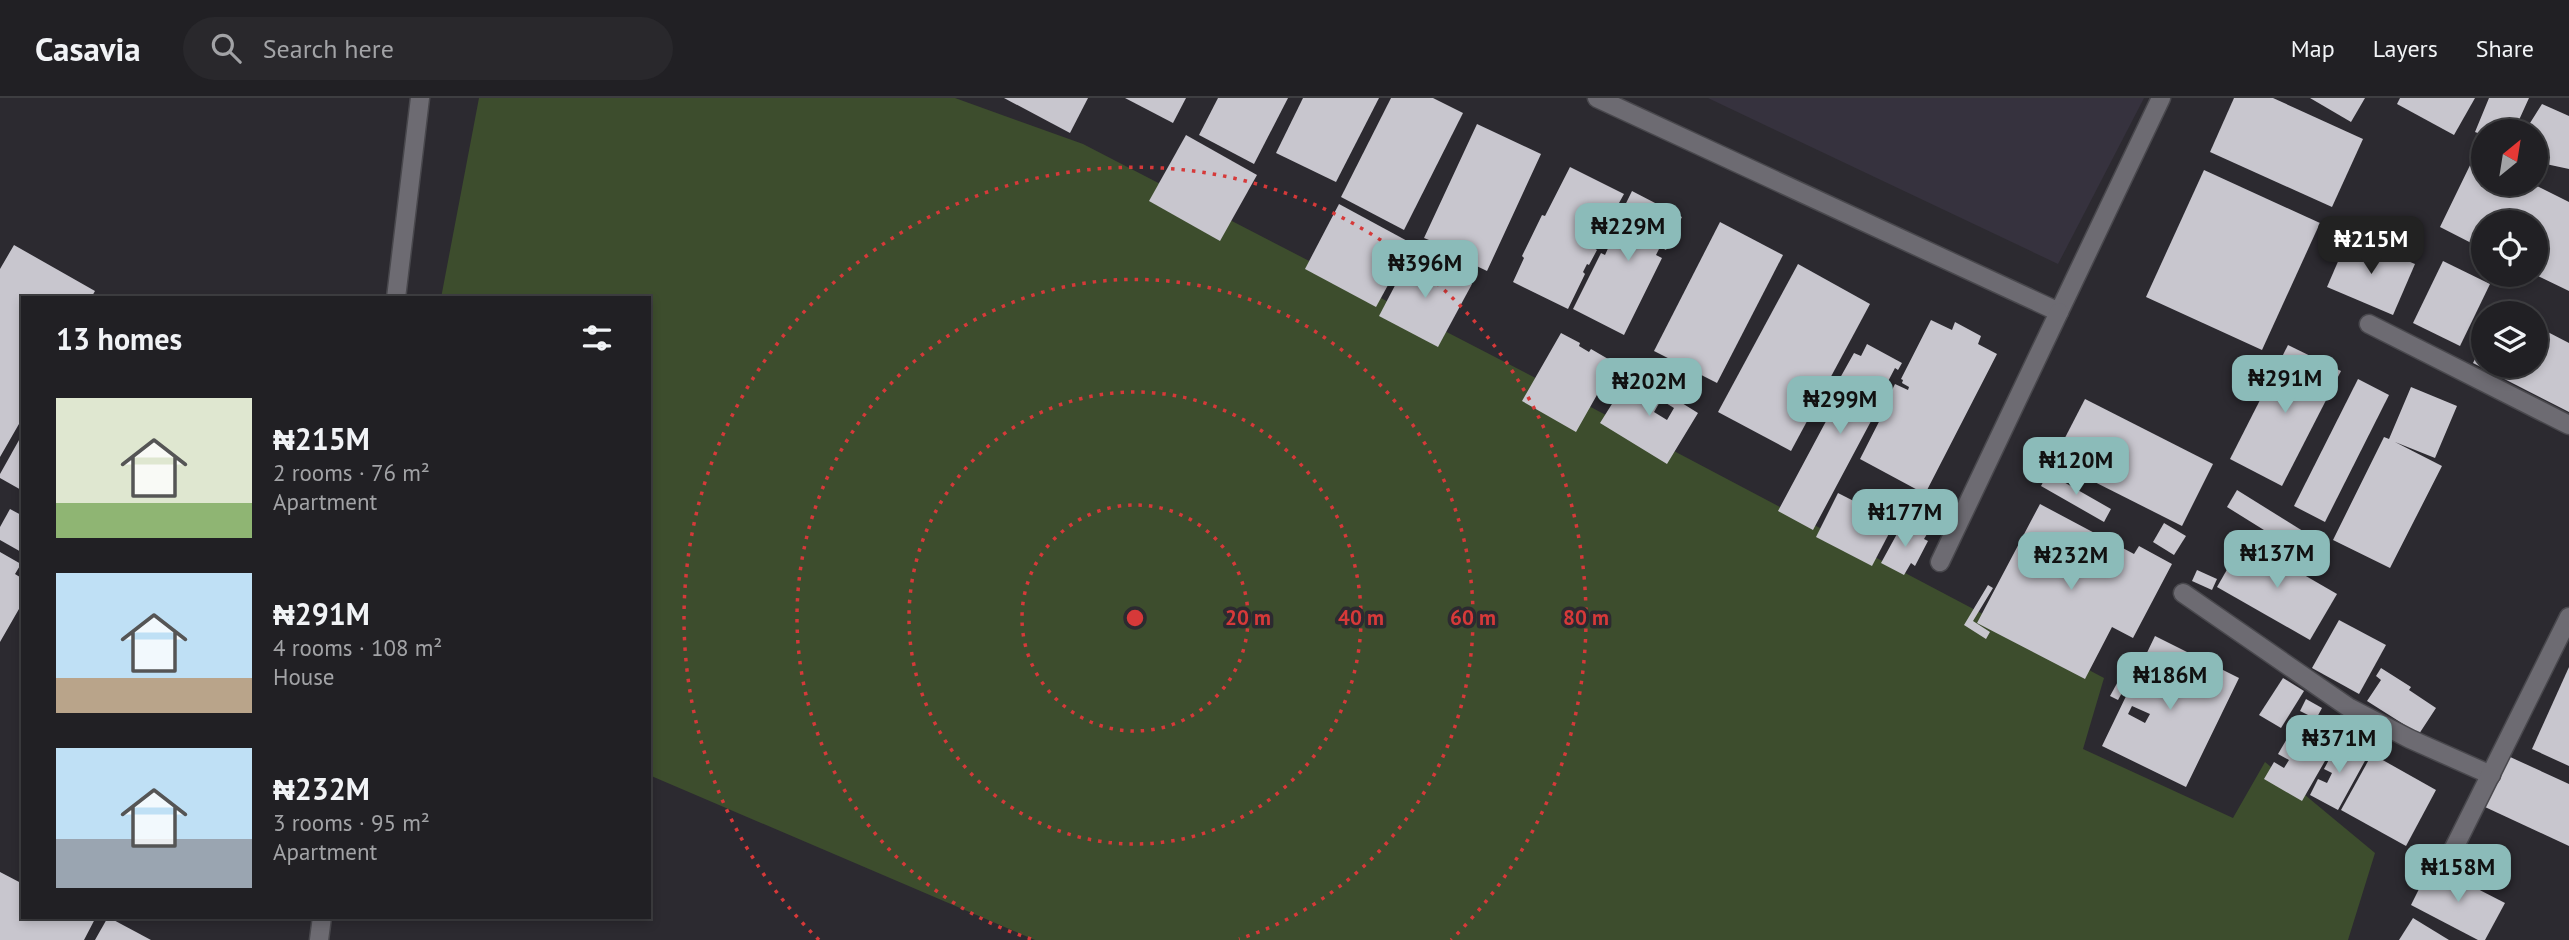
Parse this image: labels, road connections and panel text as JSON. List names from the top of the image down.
{
  "north": "top right",
  "page": {
    "header": "Casavia",
    "search": "Search here",
    "nav": ["Map", "Layers", "Share"],
    "price": [
      "₦229M",
      "₦215M",
      "₦396M",
      "₦291M",
      "₦202M",
      "₦299M",
      "₦120M",
      "₦177M",
      "₦137M",
      "₦232M",
      "₦186M",
      "₦371M",
      "₦158M"
    ],
    "heading": "13 homes",
    "list": [
      {
        "name": "₦215M",
        "note": "2 rooms · 76 m² · Apartment"
      },
      {
        "name": "₦291M",
        "note": "4 rooms · 108 m² · House"
      },
      {
        "name": "₦232M",
        "note": "3 rooms · 95 m² · Apartment"
      }
    ]
  },
  "rings": [
    "20 m",
    "40 m",
    "60 m",
    "80 m"
  ]
}
